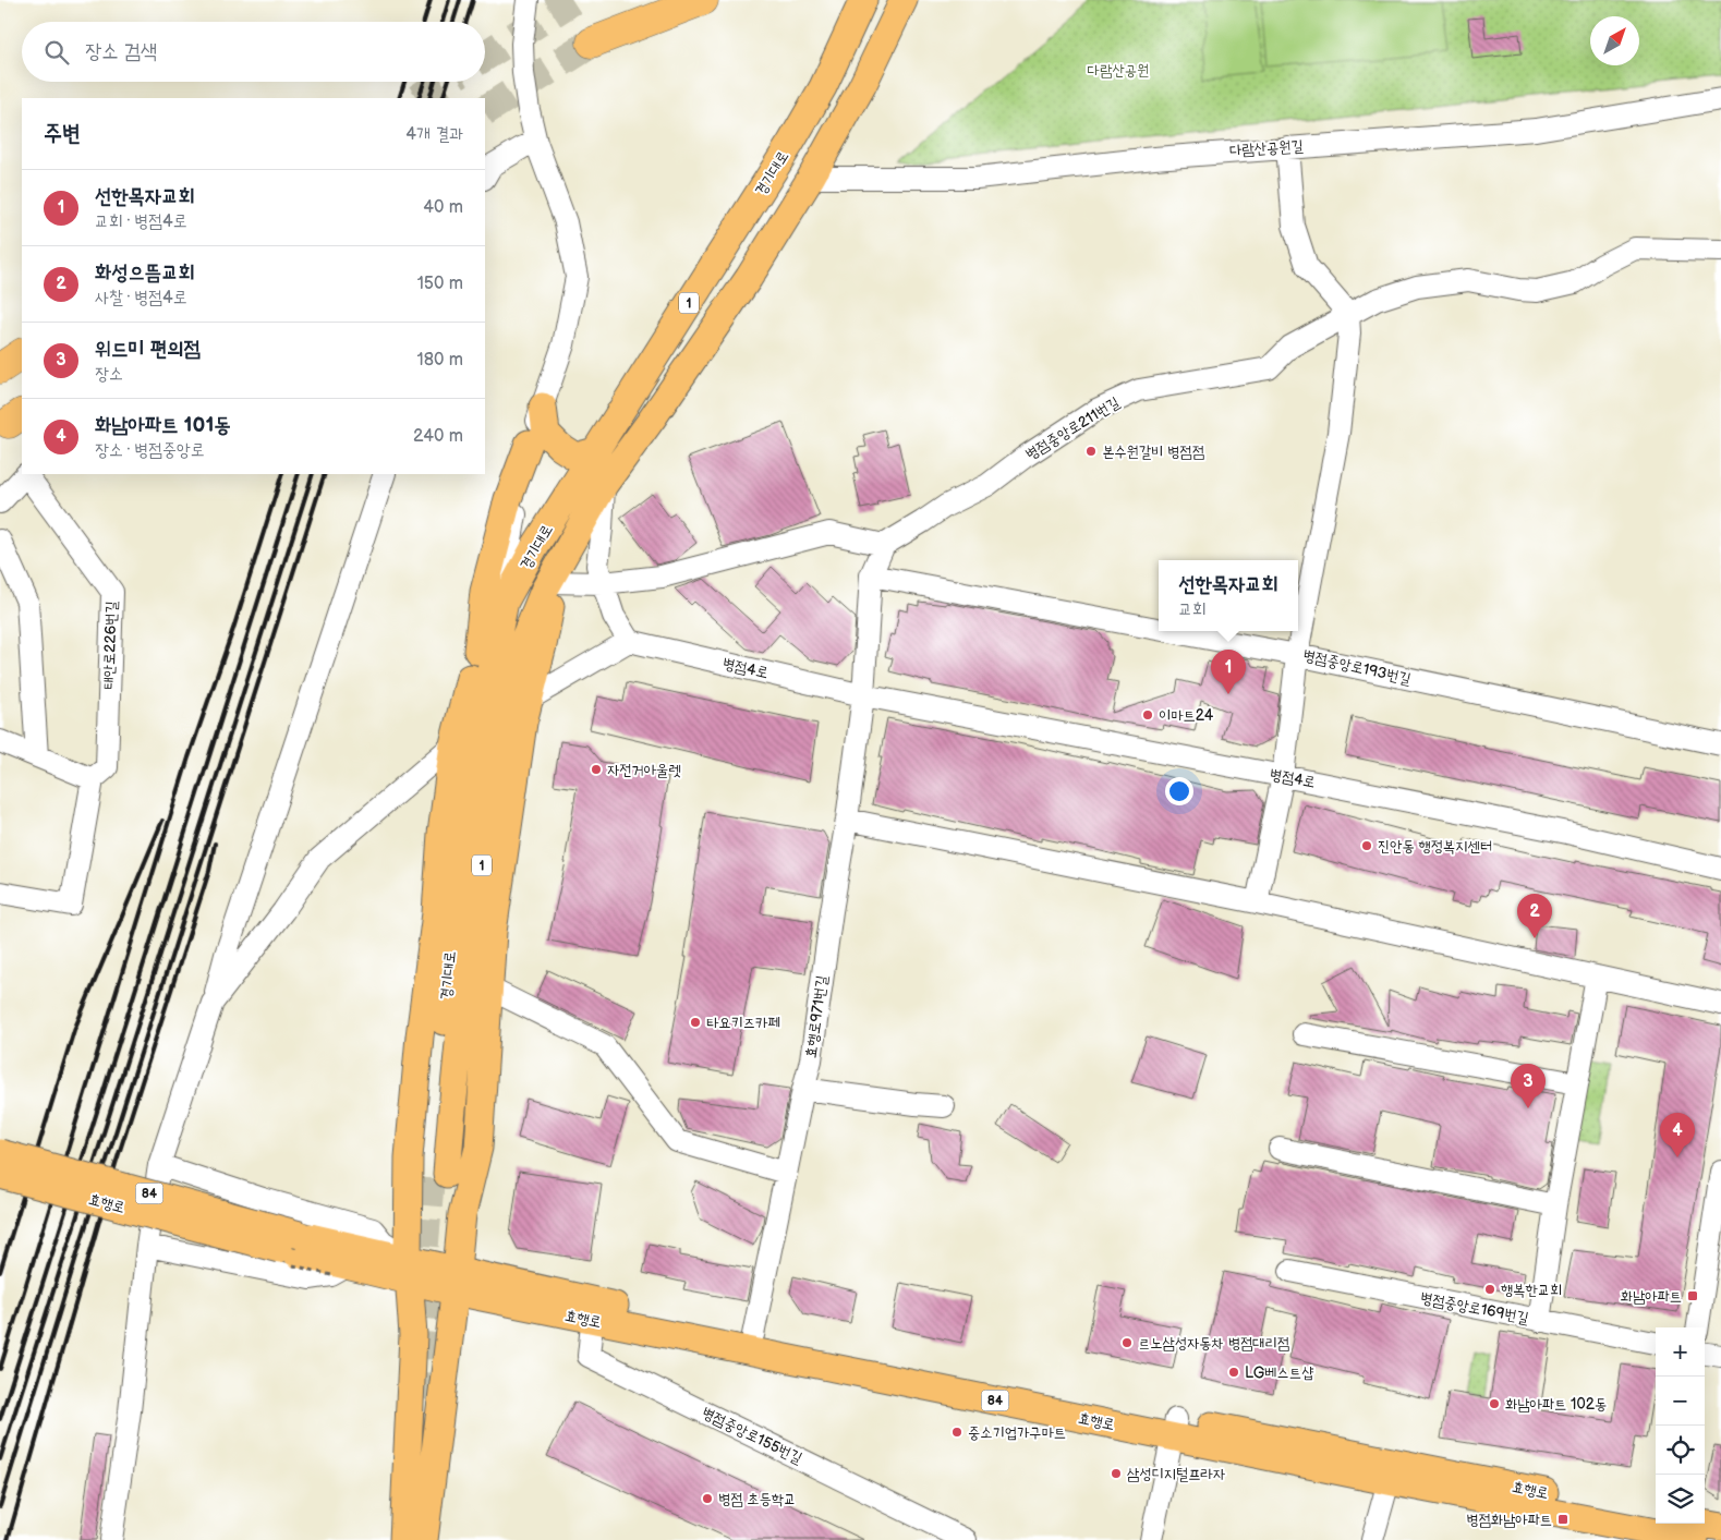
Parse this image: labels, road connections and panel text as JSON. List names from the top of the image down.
{
  "streets": {
    "main road": [
      "경기대로",
      "1",
      "84",
      "효행로"
    ],
    "street": [
      "다람산공원길",
      "병점중앙로211번길",
      "태안로226번길",
      "병점중앙로193번길",
      "병점4로",
      "효행로971번길",
      "병점중앙로169번길",
      "병점중앙로155번길"
    ]
  },
  "crossings": [
    ["다람산공원길", "경기대로"],
    ["경기대로", "효행로"],
    ["병점중앙로211번길", "병점중앙로193번길"],
    ["병점4로", "효행로971번길"],
    ["효행로971번길", "효행로"],
    ["84", "효행로"],
    ["효행로", "병점중앙로155번길"]
  ],
  "parks": ["다람산공원"],
  "places": {
    "other": [
      "본수원갈비 병점점",
      "이마트24",
      "자전거아울렛",
      "진안동 행정복지센터",
      "타요키즈카페",
      "행복한교회",
      "르노삼성자동차 병점대리점",
      "LG베스트샵",
      "화남아파트 102동",
      "중소기업가구마트",
      "삼성디지털프라자",
      "병점 초등학교"
    ],
    "transit": ["화남아파트", "병점화남아파트"]
  },
  "north": "top right",
  "page": {
    "search": "장소 검색",
    "heading": ["주변", "4개 결과"],
    "list": [
      {
        "mark": "1",
        "name": "선한목자교회",
        "note": "교회 · 병점4로",
        "value": "40 m"
      },
      {
        "mark": "2",
        "name": "화성으뜸교회",
        "note": "사찰 · 병점4로",
        "value": "150 m"
      },
      {
        "mark": "3",
        "name": "위드미 편의점",
        "note": "장소",
        "value": "180 m"
      },
      {
        "mark": "4",
        "name": "화남아파트 101동",
        "note": "장소 · 병점중앙로",
        "value": "240 m"
      }
    ],
    "popup": ["선한목자교회", "교회"],
    "pins": [
      "1",
      "2",
      "3",
      "4"
    ],
    "map_buttons": ["+", "−"]
  }
}
